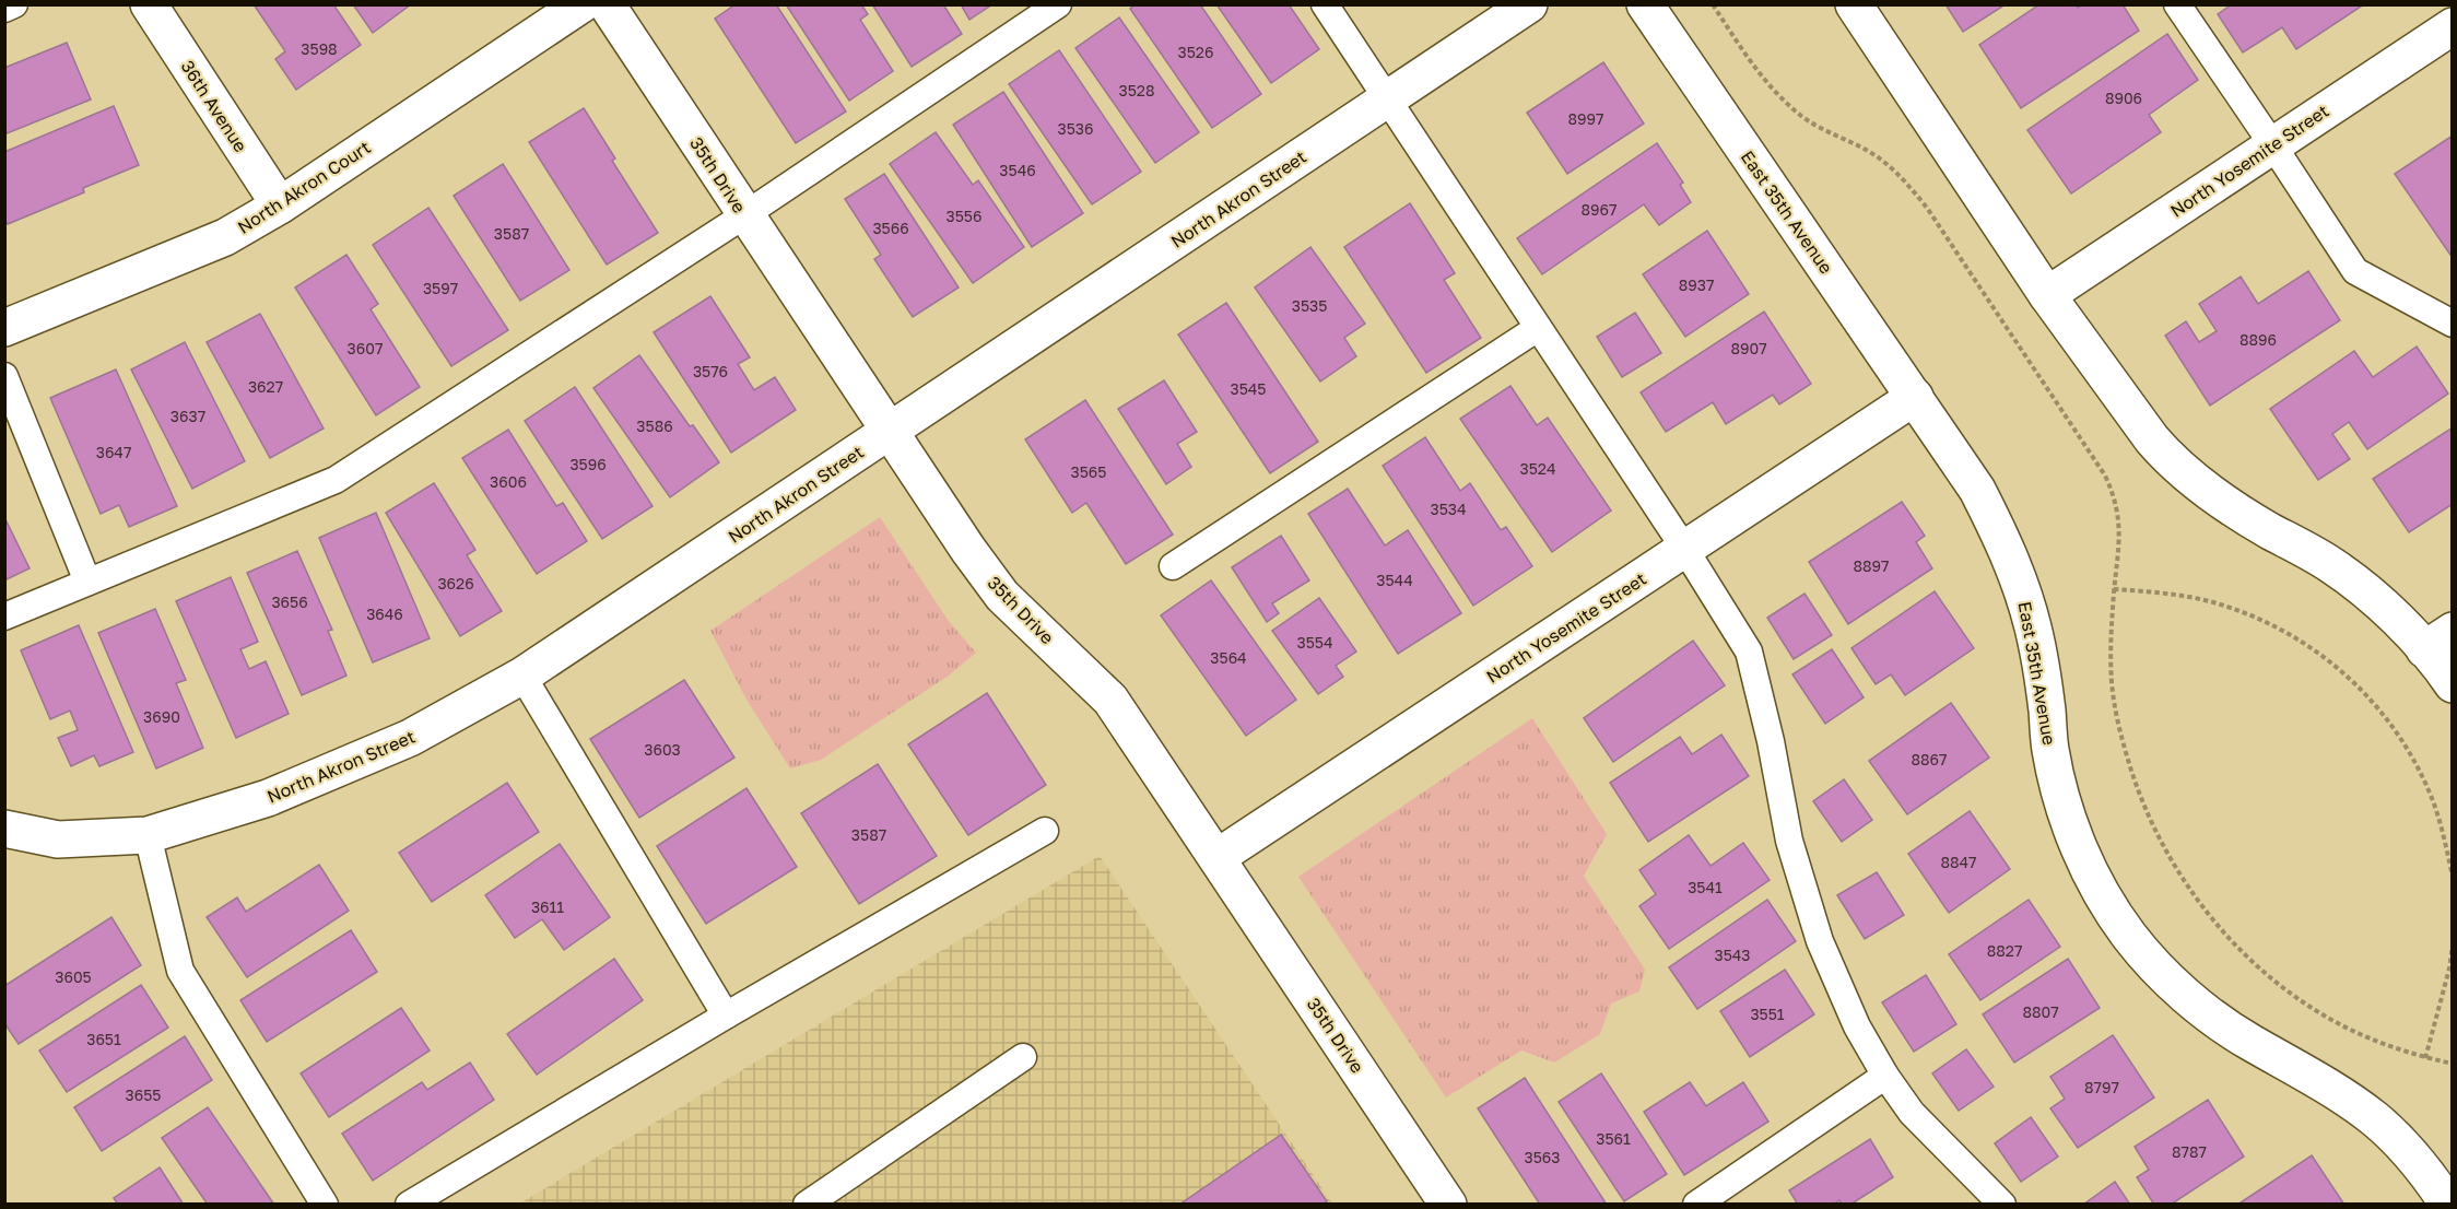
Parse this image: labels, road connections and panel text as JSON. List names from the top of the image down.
{
  "streets": {
    "street": [
      "36th Avenue",
      "North Yosemite Street",
      "35th Drive",
      "North Akron Court",
      "North Akron Street",
      "East 35th Avenue"
    ]
  },
  "crossings": [
    ["36th Avenue", "North Akron Court"],
    ["North Yosemite Street", "35th Drive"],
    ["North Yosemite Street", "East 35th Avenue"],
    ["35th Drive", "North Akron Street"]
  ],
  "house_numbers": [
    "3598",
    "3526",
    "3528",
    "8906",
    "8997",
    "3536",
    "3546",
    "8967",
    "3556",
    "3566",
    "3587",
    "8937",
    "3597",
    "3535",
    "8896",
    "3607",
    "8907",
    "3576",
    "3627",
    "3545",
    "3637",
    "3586",
    "3647",
    "3596",
    "3524",
    "3565",
    "3606",
    "3534",
    "8897",
    "3544",
    "3626",
    "3656",
    "3646",
    "3554",
    "3564",
    "3690",
    "3603",
    "8867",
    "3587",
    "8847",
    "3541",
    "3611",
    "8827",
    "3543",
    "3605",
    "8807",
    "3551",
    "3651",
    "8797",
    "3655",
    "3561",
    "8787",
    "3563"
  ]
}
